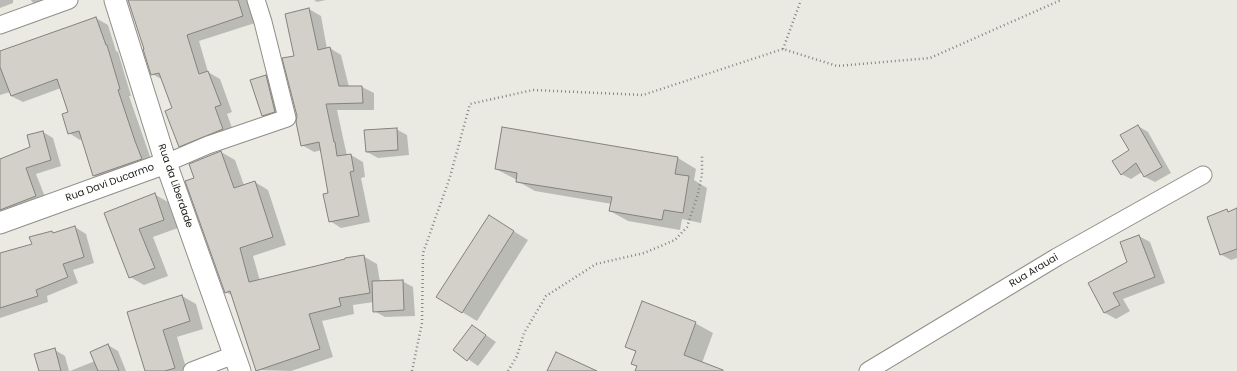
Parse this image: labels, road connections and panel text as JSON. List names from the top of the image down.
{
  "streets": {
    "street": ["Rua Davi Ducarmo", "Rua da Liberdade", "Rua Arauai"]
  },
  "crossings": [
    ["Rua Davi Ducarmo", "Rua da Liberdade"]
  ]
}
